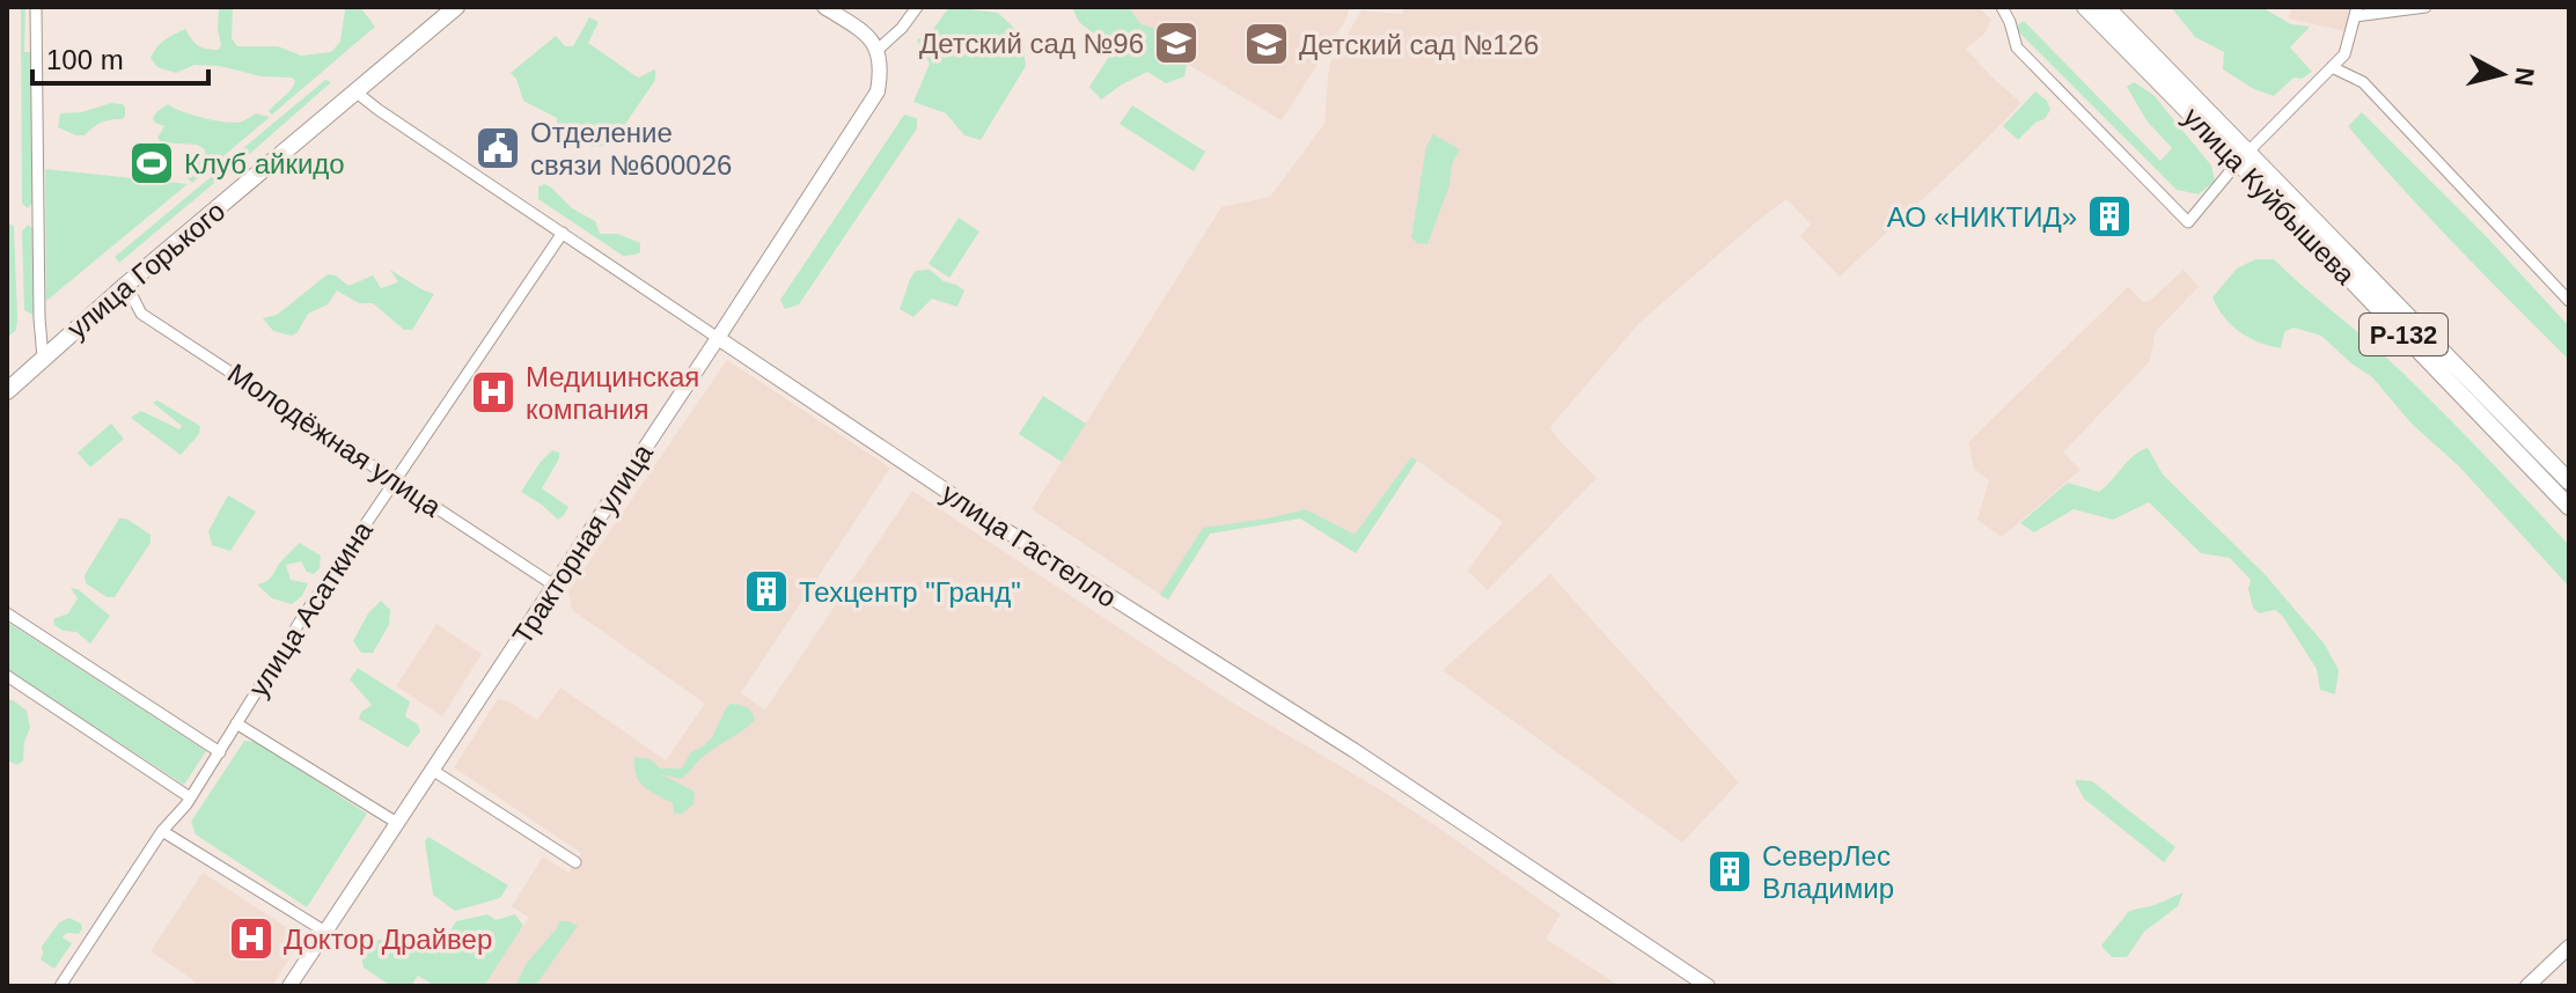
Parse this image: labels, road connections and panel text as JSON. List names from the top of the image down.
{
  "streets": {
    "main road": [
      "улица Куйбышева",
      "улица Горького",
      "Р-132",
      "Тракторная улица",
      "улица Гастелло"
    ],
    "street": ["Молодёжная улица", "улица Асаткина"]
  },
  "crossings": [
    ["улица Горького", "Молодёжная улица"],
    ["улица Горького", "улица Гастелло"],
    ["Молодёжная улица", "Тракторная улица"],
    ["Молодёжная улица", "улица Асаткина"],
    ["Тракторная улица", "улица Гастелло"],
    ["улица Гастелло", "улица Асаткина"]
  ],
  "places": {
    "school or university": ["Детский сад №96", "Детский сад №126"],
    "public building": ["Отделение связи №600026"],
    "sports": ["Клуб айкидо"],
    "building": ["АО «НИКТИД»", "Техцентр \"Гранд\"", "СеверЛес Владимир"],
    "hospital": ["Медицинская компания", "Доктор Драйвер"]
  },
  "scale_bar": "100 m",
  "north": "right"
}
